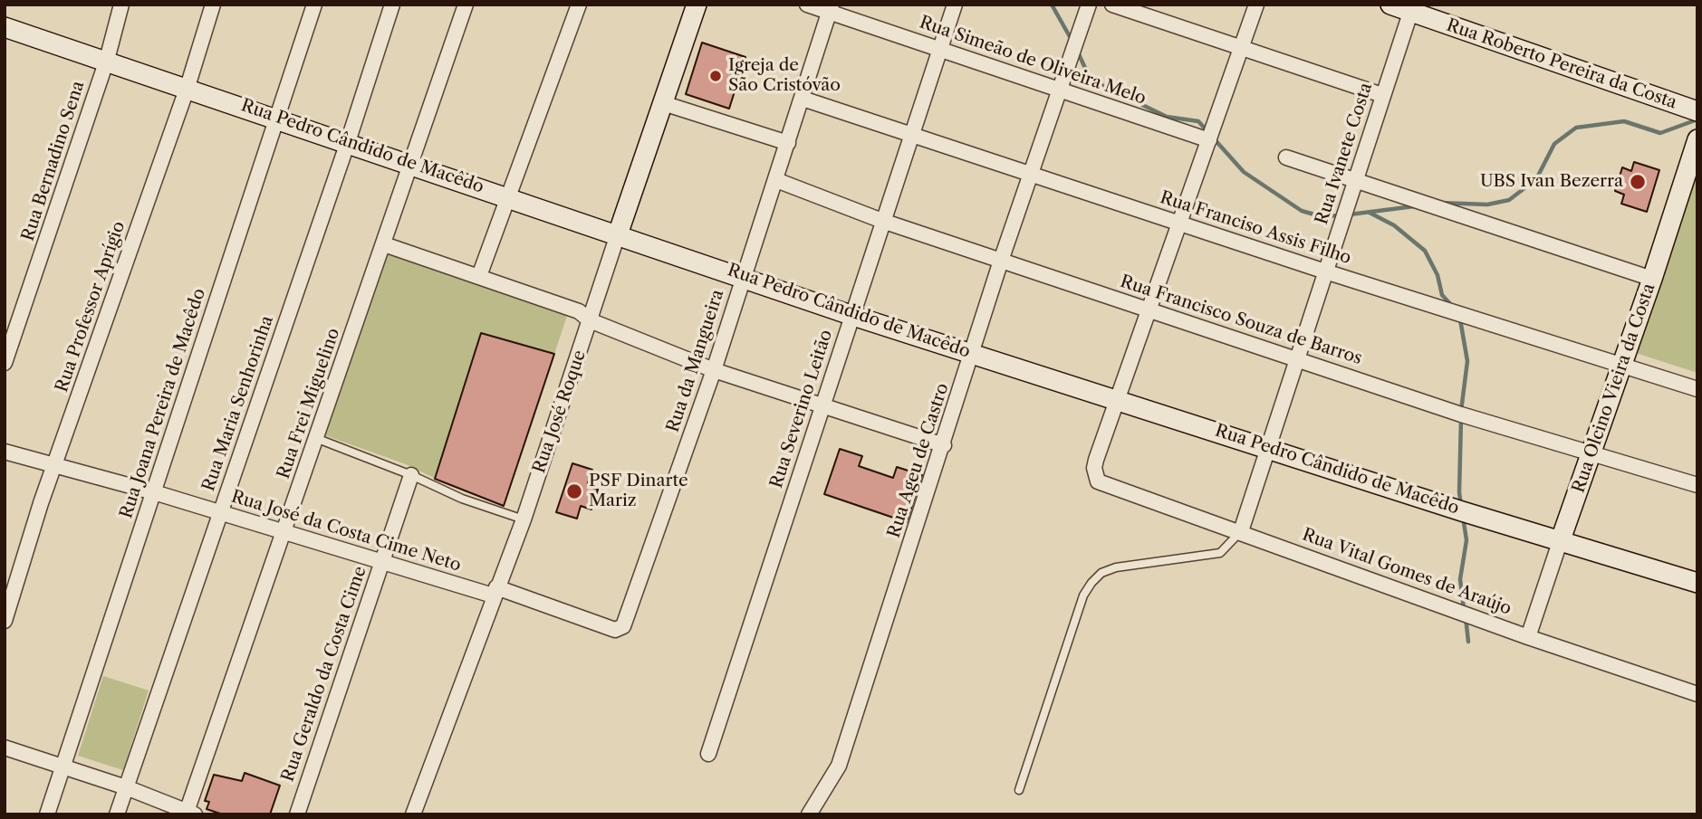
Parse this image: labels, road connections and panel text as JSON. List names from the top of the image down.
{
  "streets": {
    "street": [
      "Rua Simeão de Oliveira Melo",
      "Rua Roberto Pereira da Costa",
      "Rua Pedro Cândido de Macêdo",
      "Rua Ivanete Costa",
      "Rua Bernadino Sena",
      "Rua Franciso Assis Filho",
      "Rua Professor Aprígio",
      "Rua Francisco Souza de Barros",
      "Rua da Mangueira",
      "Rua Olcino Vieira da Costa",
      "Rua Joana Pereira de Macêdo",
      "Rua Maria Senhorinha",
      "Rua Frei Miguelino",
      "Rua Severino Leitão",
      "Rua José Roque",
      "Rua Ageu de Castro",
      "Rua José da Costa Cime Neto",
      "Rua Vital Gomes de Araújo",
      "Rua Geraldo da Costa Cime"
    ]
  },
  "crossings": [
    ["Rua Simeão de Oliveira Melo", "Rua da Mangueira"],
    ["Rua Simeão de Oliveira Melo", "Rua Severino Leitão"],
    ["Rua Simeão de Oliveira Melo", "Rua Ageu de Castro"],
    ["Rua Roberto Pereira da Costa", "Rua Ivanete Costa"],
    ["Rua Pedro Cândido de Macêdo", "Rua Ivanete Costa"],
    ["Rua Pedro Cândido de Macêdo", "Rua Bernadino Sena"],
    ["Rua Pedro Cândido de Macêdo", "Rua Professor Aprígio"],
    ["Rua Pedro Cândido de Macêdo", "Rua da Mangueira"],
    ["Rua Pedro Cândido de Macêdo", "Rua Olcino Vieira da Costa"],
    ["Rua Pedro Cândido de Macêdo", "Rua Joana Pereira de Macêdo"],
    ["Rua Pedro Cândido de Macêdo", "Rua Maria Senhorinha"],
    ["Rua Pedro Cândido de Macêdo", "Rua Frei Miguelino"],
    ["Rua Pedro Cândido de Macêdo", "Rua Severino Leitão"],
    ["Rua Pedro Cândido de Macêdo", "Rua José Roque"],
    ["Rua Pedro Cândido de Macêdo", "Rua Ageu de Castro"],
    ["Rua Pedro Cândido de Macêdo", "Rua Vital Gomes de Araújo"],
    ["Rua Ivanete Costa", "Rua Franciso Assis Filho"],
    ["Rua Ivanete Costa", "Rua Francisco Souza de Barros"],
    ["Rua Ivanete Costa", "Rua Vital Gomes de Araújo"],
    ["Rua Franciso Assis Filho", "Rua da Mangueira"],
    ["Rua Franciso Assis Filho", "Rua Olcino Vieira da Costa"],
    ["Rua Franciso Assis Filho", "Rua Severino Leitão"],
    ["Rua Franciso Assis Filho", "Rua Ageu de Castro"],
    ["Rua Professor Aprígio", "Rua José da Costa Cime Neto"],
    ["Rua Francisco Souza de Barros", "Rua da Mangueira"],
    ["Rua Francisco Souza de Barros", "Rua Olcino Vieira da Costa"],
    ["Rua Francisco Souza de Barros", "Rua Severino Leitão"],
    ["Rua Francisco Souza de Barros", "Rua Ageu de Castro"],
    ["Rua da Mangueira", "Rua José da Costa Cime Neto"],
    ["Rua Olcino Vieira da Costa", "Rua Vital Gomes de Araújo"],
    ["Rua Joana Pereira de Macêdo", "Rua José da Costa Cime Neto"],
    ["Rua Maria Senhorinha", "Rua José da Costa Cime Neto"],
    ["Rua Frei Miguelino", "Rua José da Costa Cime Neto"],
    ["Rua José Roque", "Rua José da Costa Cime Neto"],
    ["Rua José da Costa Cime Neto", "Rua Geraldo da Costa Cime"]
  ],
  "places": ["Igreja de São Cristóvão", "UBS Ivan Bezerra", "PSF Dinarte Mariz"]
}
